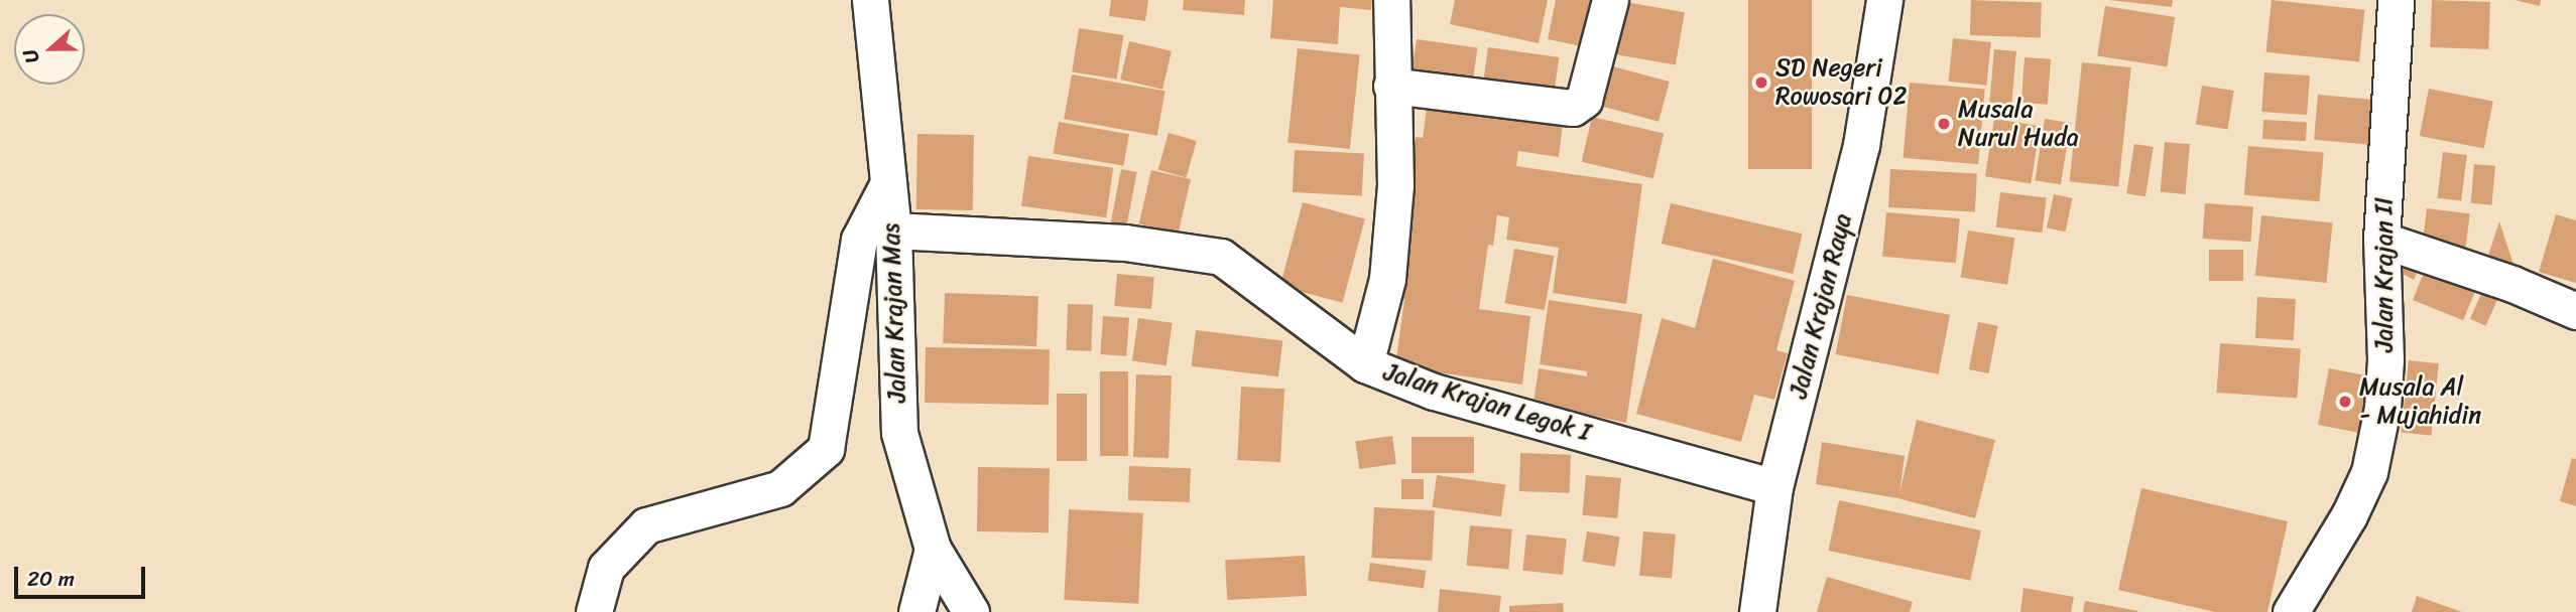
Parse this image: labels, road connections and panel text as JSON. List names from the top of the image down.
{
  "streets": {
    "street": [
      "Jalan Krajan II",
      "Jalan Krajan Raya",
      "Jalan Krajan Mas",
      "Jalan Krajan Legok I"
    ]
  },
  "crossings": [
    ["Jalan Krajan Raya", "Jalan Krajan Legok I"],
    ["Jalan Krajan Mas", "Jalan Krajan Legok I"]
  ],
  "places": ["SD Negeri Rowosari 02", "Musala Nurul Huda", "Musala Al - Mujahidin"],
  "scale_bar": "20 m",
  "north": "left"
}
